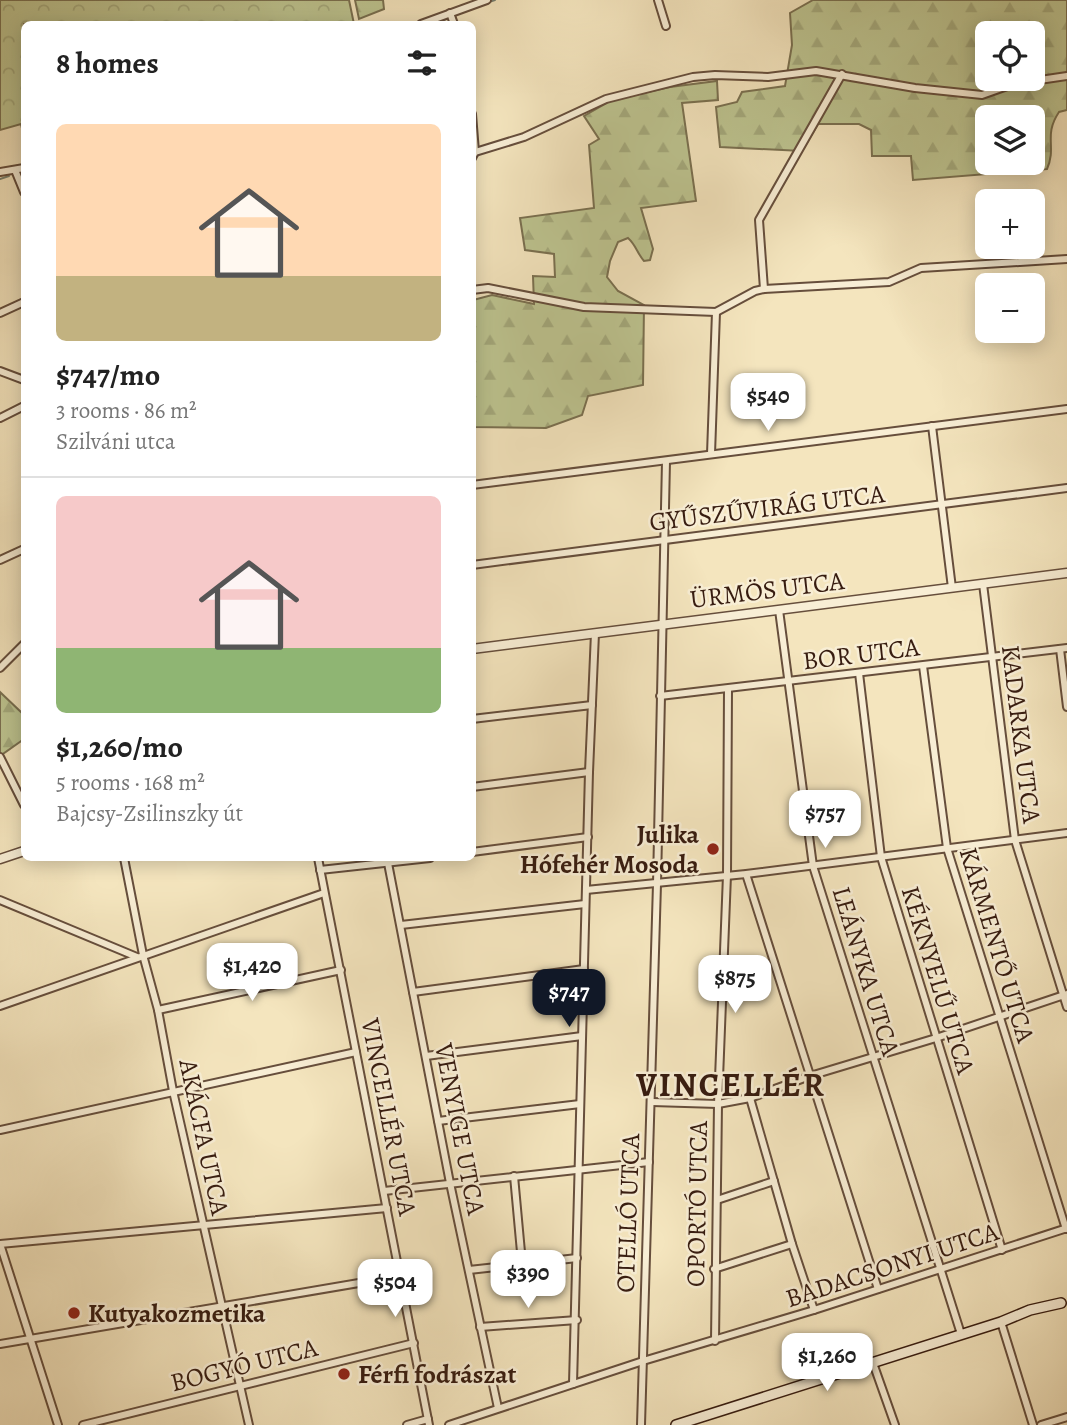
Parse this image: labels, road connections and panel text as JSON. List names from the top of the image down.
{
  "streets": {
    "street": [
      "GYŰSZŰVIRÁG UTCA",
      "ÜRMÖS UTCA",
      "BOR UTCA",
      "KADARKA UTCA",
      "KÁRMENTŐ UTCA",
      "LEÁNYKA UTCA",
      "KÉKNYELŰ UTCA",
      "VINCELLÉR UTCA",
      "VENYIGE UTCA",
      "AKÁCFA UTCA",
      "OPORTÓ UTCA",
      "OTELLÓ UTCA",
      "BADACSONYI UTCA",
      "BOGYÓ UTCA"
    ]
  },
  "crossings": [
    ["GYŰSZŰVIRÁG UTCA", "OTELLÓ UTCA"],
    ["ÜRMÖS UTCA", "KADARKA UTCA"],
    ["ÜRMÖS UTCA", "LEÁNYKA UTCA"],
    ["ÜRMÖS UTCA", "OTELLÓ UTCA"],
    ["BOR UTCA", "KADARKA UTCA"],
    ["BOR UTCA", "KÁRMENTŐ UTCA"],
    ["BOR UTCA", "LEÁNYKA UTCA"],
    ["BOR UTCA", "KÉKNYELŰ UTCA"],
    ["BOR UTCA", "OPORTÓ UTCA"],
    ["BOR UTCA", "OTELLÓ UTCA"],
    ["KÁRMENTŐ UTCA", "BADACSONYI UTCA"],
    ["LEÁNYKA UTCA", "BADACSONYI UTCA"],
    ["KÉKNYELŰ UTCA", "BADACSONYI UTCA"],
    ["VINCELLÉR UTCA", "BOGYÓ UTCA"],
    ["VENYIGE UTCA", "BADACSONYI UTCA"],
    ["AKÁCFA UTCA", "BOGYÓ UTCA"],
    ["OPORTÓ UTCA", "BADACSONYI UTCA"],
    ["OTELLÓ UTCA", "BADACSONYI UTCA"]
  ],
  "districts": ["VINCELLÉR"],
  "places": ["Julika Hófehér Mosoda", "Kutyakozmetika", "Férfi fodrászat"],
  "page": {
    "map_buttons": ["+", "−"],
    "heading": "8 homes",
    "list": [
      {
        "name": "$747/mo",
        "note": "3 rooms · 86 m² · Szilváni utca"
      },
      {
        "name": "$1,260/mo",
        "note": "5 rooms · 168 m² · Bajcsy-Zsilinszky út"
      }
    ],
    "price": [
      "$540",
      "$757",
      "$1,420",
      "$875",
      "$747",
      "$390",
      "$504",
      "$1,260"
    ]
  }
}
